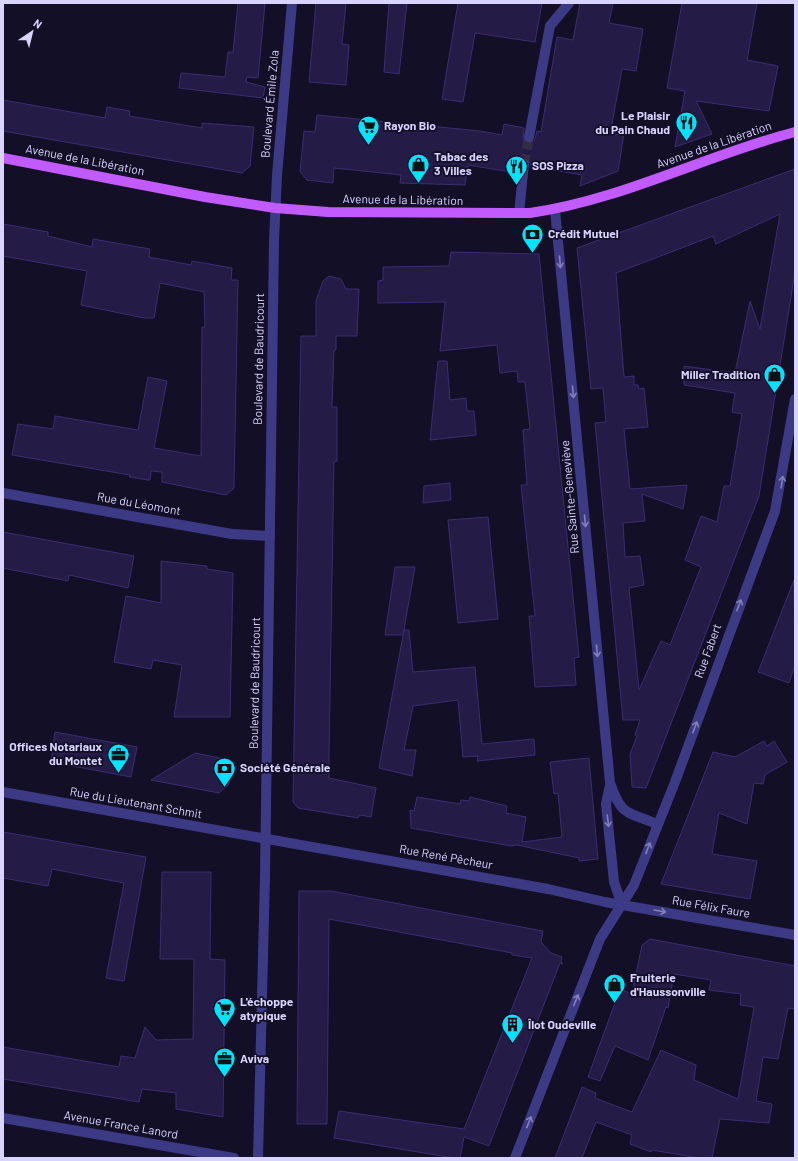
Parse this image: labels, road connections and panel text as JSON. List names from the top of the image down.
{
  "streets": {
    "main road": ["Avenue de la Libération"],
    "street": [
      "Boulevard Émile Zola",
      "Boulevard de Baudricourt",
      "Rue Sainte-Geneviève",
      "Rue du Léomont",
      "Rue Fabert",
      "Rue du Lieutenant Schmit",
      "Rue René Pêcheur",
      "Rue Félix Faure",
      "Avenue France Lanord"
    ]
  },
  "crossings": [
    ["Boulevard Émile Zola", "Avenue de la Libération"],
    ["Boulevard Émile Zola", "Boulevard de Baudricourt"],
    ["Avenue de la Libération", "Boulevard de Baudricourt"],
    ["Avenue de la Libération", "Rue Sainte-Geneviève"],
    ["Boulevard de Baudricourt", "Rue du Léomont"],
    ["Boulevard de Baudricourt", "Rue du Lieutenant Schmit"],
    ["Boulevard de Baudricourt", "Rue René Pêcheur"],
    ["Rue Sainte-Geneviève", "Rue Fabert"],
    ["Rue Sainte-Geneviève", "Rue René Pêcheur"],
    ["Rue Sainte-Geneviève", "Rue Félix Faure"],
    ["Rue Fabert", "Rue René Pêcheur"],
    ["Rue Fabert", "Rue Félix Faure"],
    ["Rue du Lieutenant Schmit", "Rue René Pêcheur"],
    ["Rue René Pêcheur", "Rue Félix Faure"]
  ],
  "one_way": ["Rue Sainte-Geneviève", "Rue Fabert", "Rue Félix Faure"],
  "places": {
    "restaurant": ["Le Plaisir du Pain Chaud", "SOS Pizza"],
    "supermarket": ["Rayon Bio", "L'échoppe atypique"],
    "shop": ["Tabac des 3 Villes", "Miller Tradition", "Fruiterie d'Haussonville"],
    "bank": ["Crédit Mutuel", "Société Générale"],
    "office": ["Offices Notariaux du Montet", "Aviva"],
    "building": ["Îlot Oudeville"]
  },
  "north": "top right"
}
